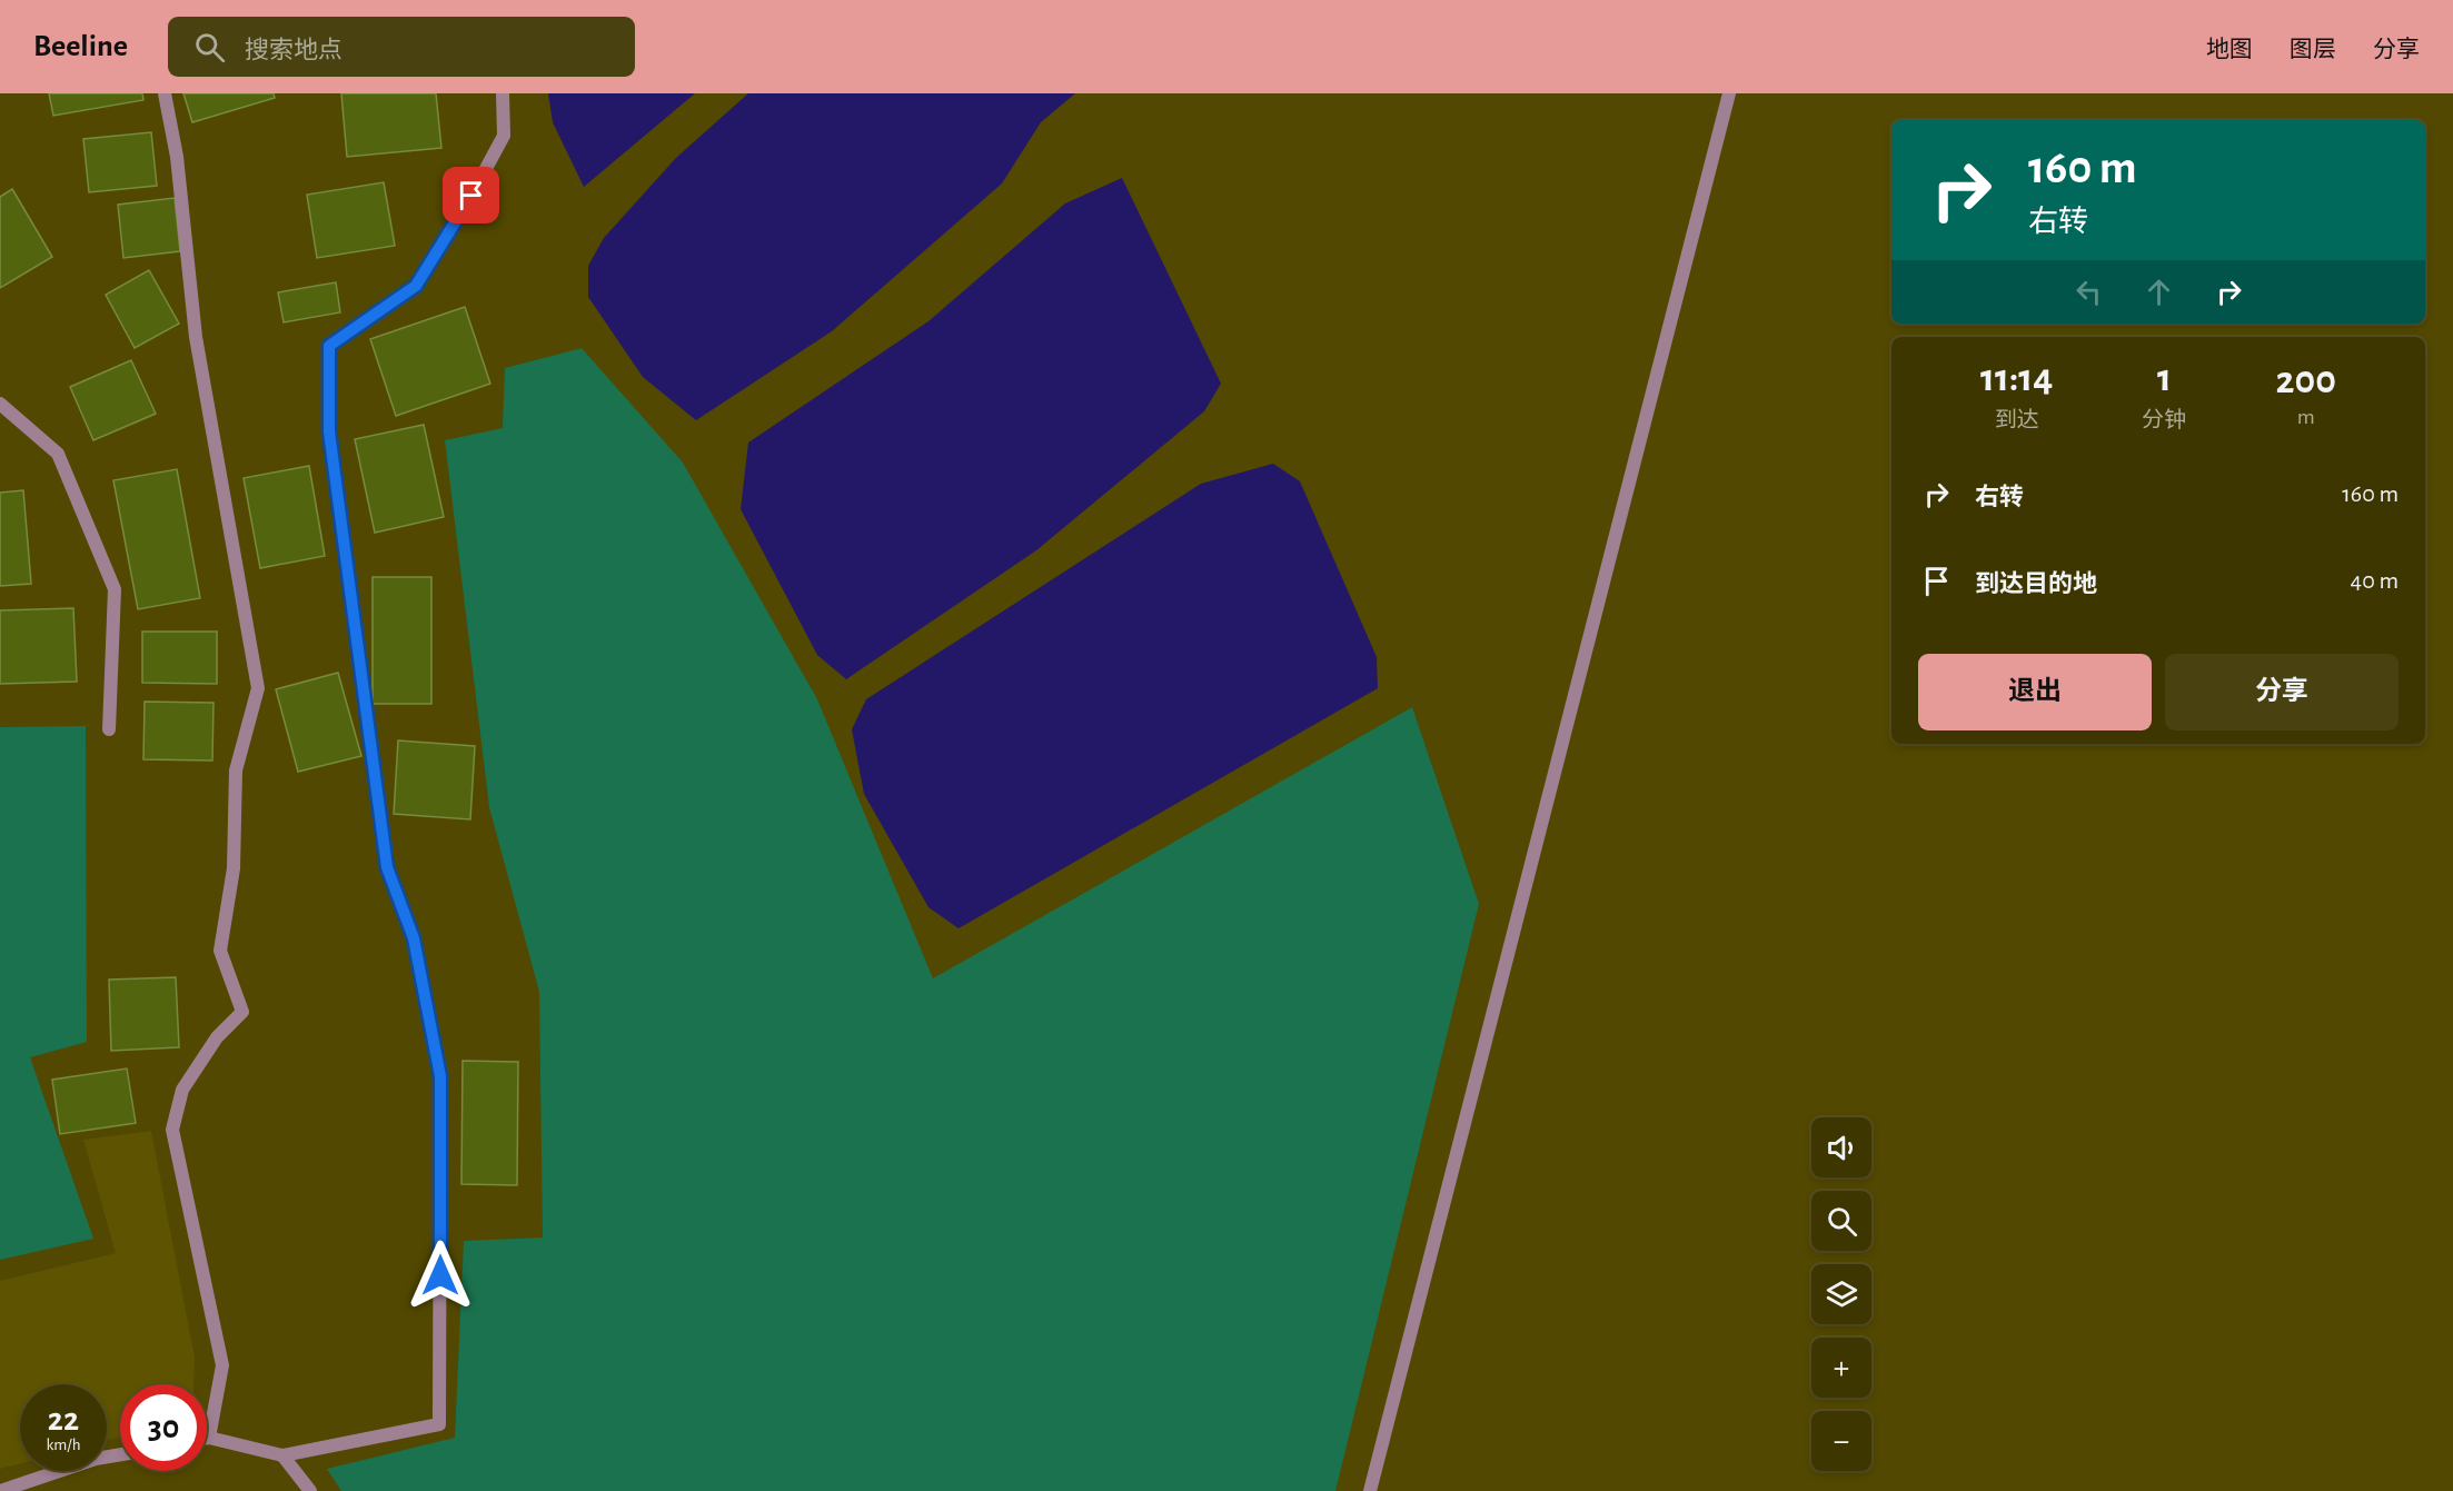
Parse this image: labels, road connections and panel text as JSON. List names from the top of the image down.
{
  "page": {
    "header": "Beeline",
    "search": "搜索地点",
    "nav": ["地图", "图层", "分享"],
    "turn": ["160 m", "右转"],
    "eta": [
      "11:14",
      "到达",
      "1",
      "分钟",
      "200",
      "m"
    ],
    "list": [
      {
        "name": "右转",
        "value": "160 m"
      },
      {
        "name": "到达目的地",
        "value": "40 m"
      }
    ],
    "buttons": ["退出", "分享"],
    "map_buttons": ["+", "−"],
    "speed": "22 km/h",
    "limit": "30"
  }
}
